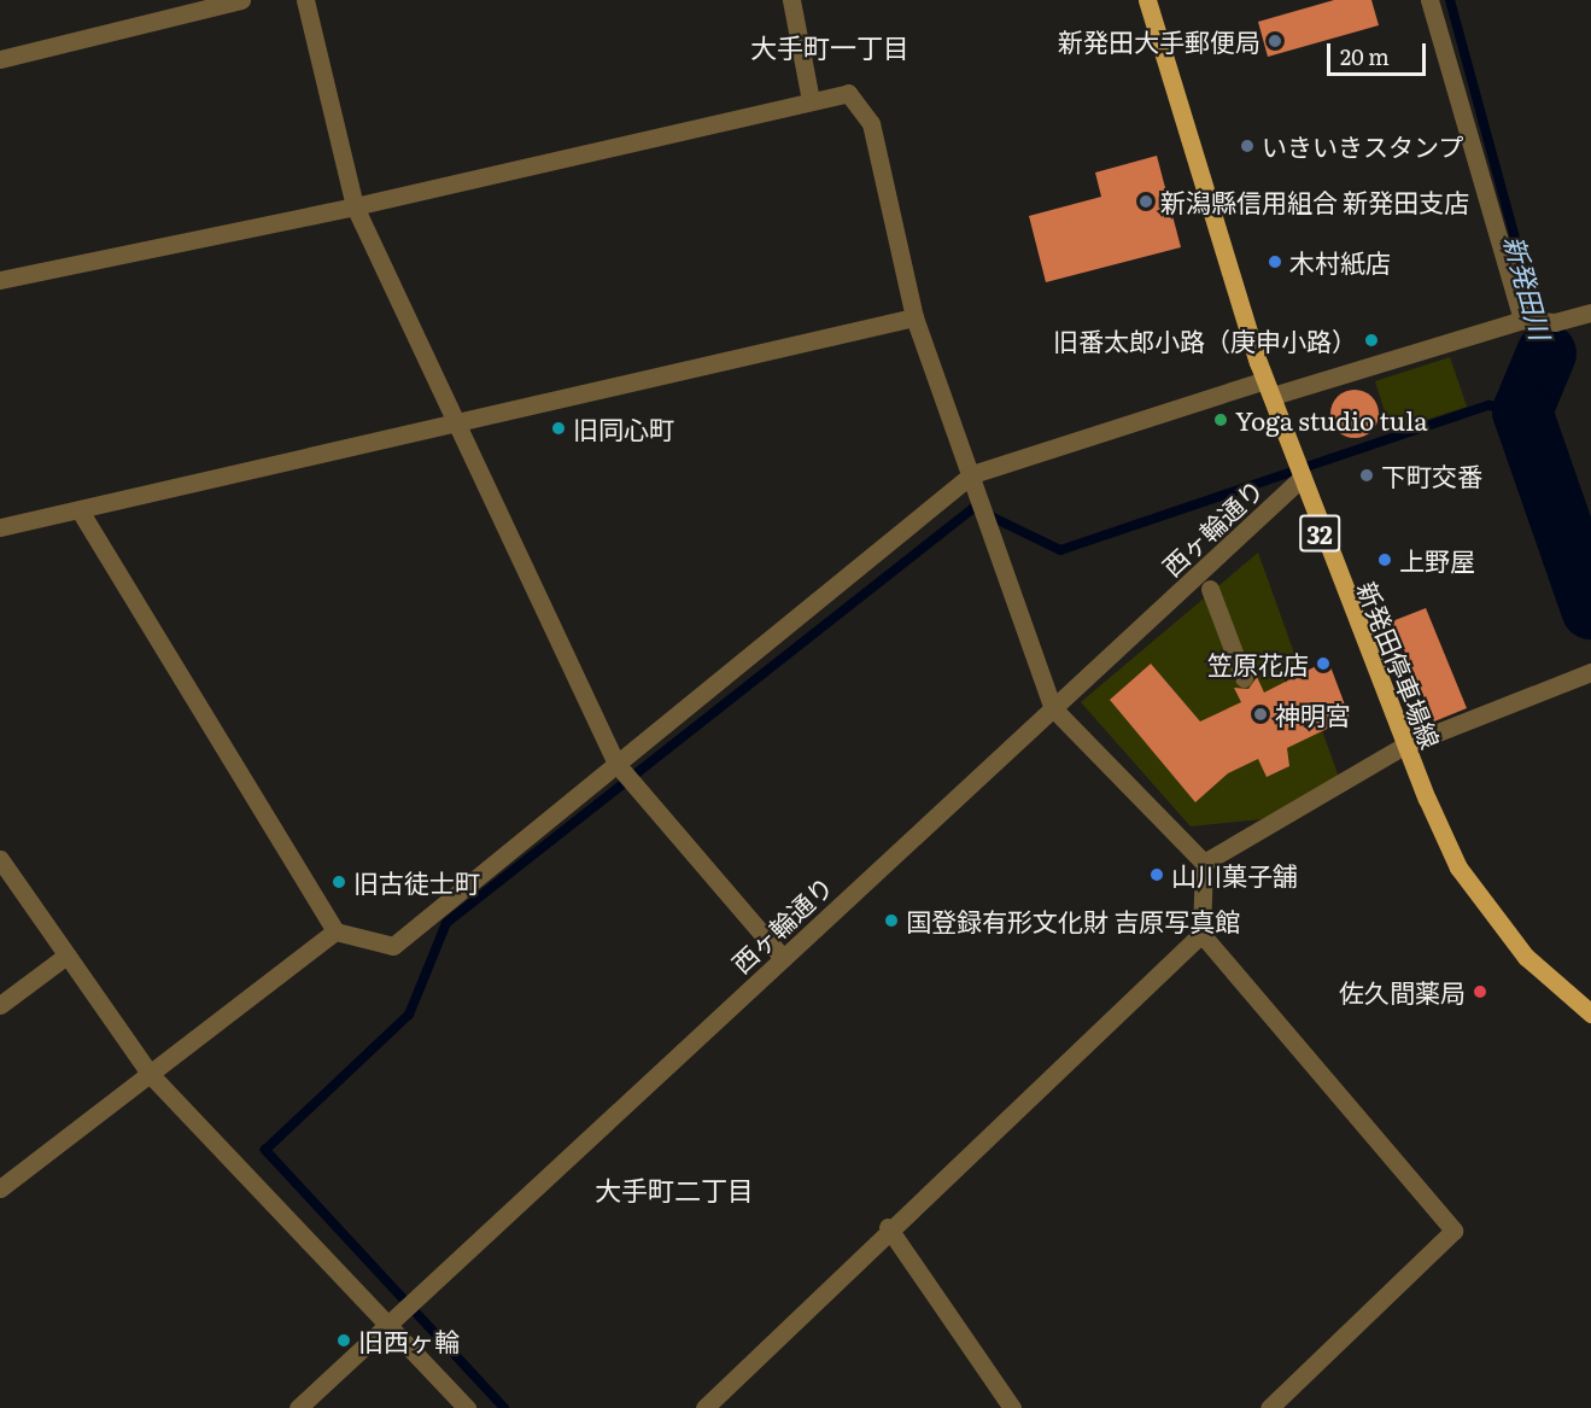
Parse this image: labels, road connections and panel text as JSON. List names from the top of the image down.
{
  "streets": {
    "main road": ["32", "新発田停車場線"],
    "street": ["西ヶ輪通り"]
  },
  "crossings": [
    ["西ヶ輪通り", "新発田停車場線"]
  ],
  "districts": ["大手町一丁目", "大手町二丁目"],
  "water": ["新発田川"],
  "places": [
    "新発田大手郵便局",
    "いきいきスタンプ",
    "新潟縣信用組合 新発田支店",
    "木村紙店",
    "旧番太郎小路（庚申小路）",
    "Yoga studio tula",
    "旧同心町",
    "下町交番",
    "上野屋",
    "笠原花店",
    "神明宮",
    "山川菓子舗",
    "旧古徒士町",
    "国登録有形文化財 吉原写真館",
    "佐久間薬局",
    "旧西ヶ輪"
  ],
  "scale_bar": "20 m"
}
